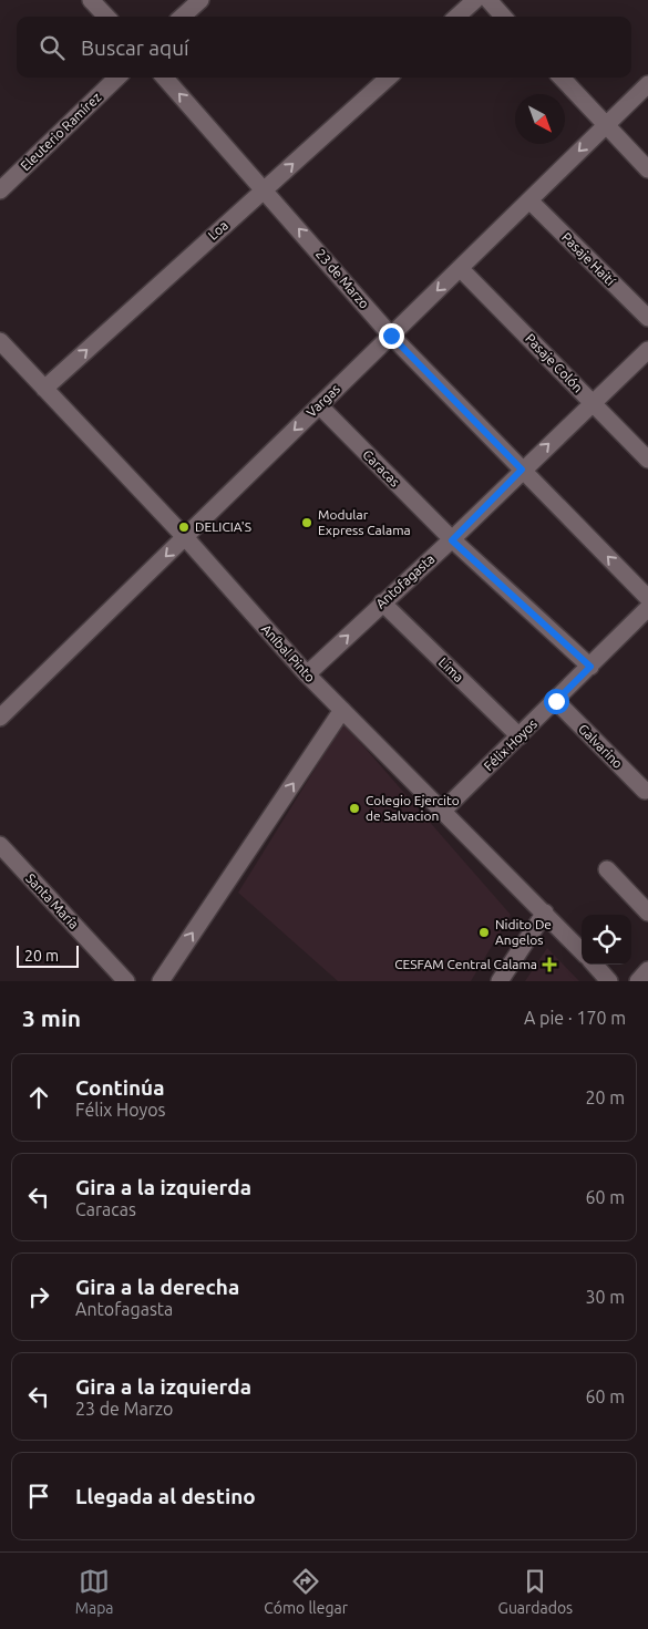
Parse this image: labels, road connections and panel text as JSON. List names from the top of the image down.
{
  "streets": {
    "street": [
      "Eleuterio Ramírez",
      "Loa",
      "Pasaje Haití",
      "23 de Marzo",
      "Pasaje Colón",
      "Vargas",
      "Caracas",
      "Antofagasta",
      "Aníbal Pinto",
      "Lima",
      "Félix Hoyos",
      "Galvarino",
      "Santa María"
    ]
  },
  "crossings": [
    ["Loa", "23 de Marzo"],
    ["Loa", "Aníbal Pinto"],
    ["Pasaje Haití", "Vargas"],
    ["23 de Marzo", "Vargas"],
    ["23 de Marzo", "Antofagasta"],
    ["Pasaje Colón", "Vargas"],
    ["Pasaje Colón", "Antofagasta"],
    ["Vargas", "Caracas"],
    ["Vargas", "Aníbal Pinto"],
    ["Caracas", "Antofagasta"],
    ["Caracas", "Félix Hoyos"],
    ["Antofagasta", "Aníbal Pinto"],
    ["Antofagasta", "Lima"],
    ["Aníbal Pinto", "Félix Hoyos"],
    ["Lima", "Félix Hoyos"],
    ["Félix Hoyos", "Galvarino"]
  ],
  "one_way": [
    "Loa",
    "23 de Marzo",
    "Vargas",
    "Antofagasta"
  ],
  "places": {
    "other": [
      "Modular Express Calama",
      "DELICIA'S",
      "Colegio Ejercito de Salvacion",
      "Nidito De Angelos"
    ],
    "health": ["CESFAM Central Calama"]
  },
  "scale_bar": "20 m",
  "north": "bottom right",
  "page": {
    "search": "Buscar aquí",
    "scale": "20 m",
    "heading": ["3 min", "A pie · 170 m"],
    "list": [
      ["Continúa", "Félix Hoyos", "20 m"],
      ["Gira a la izquierda", "Caracas", "60 m"],
      ["Gira a la derecha", "Antofagasta", "30 m"],
      ["Gira a la izquierda", "23 de Marzo", "60 m"],
      "Llegada al destino"
    ],
    "nav": ["Mapa", "Cómo llegar", "Guardados"]
  }
}
